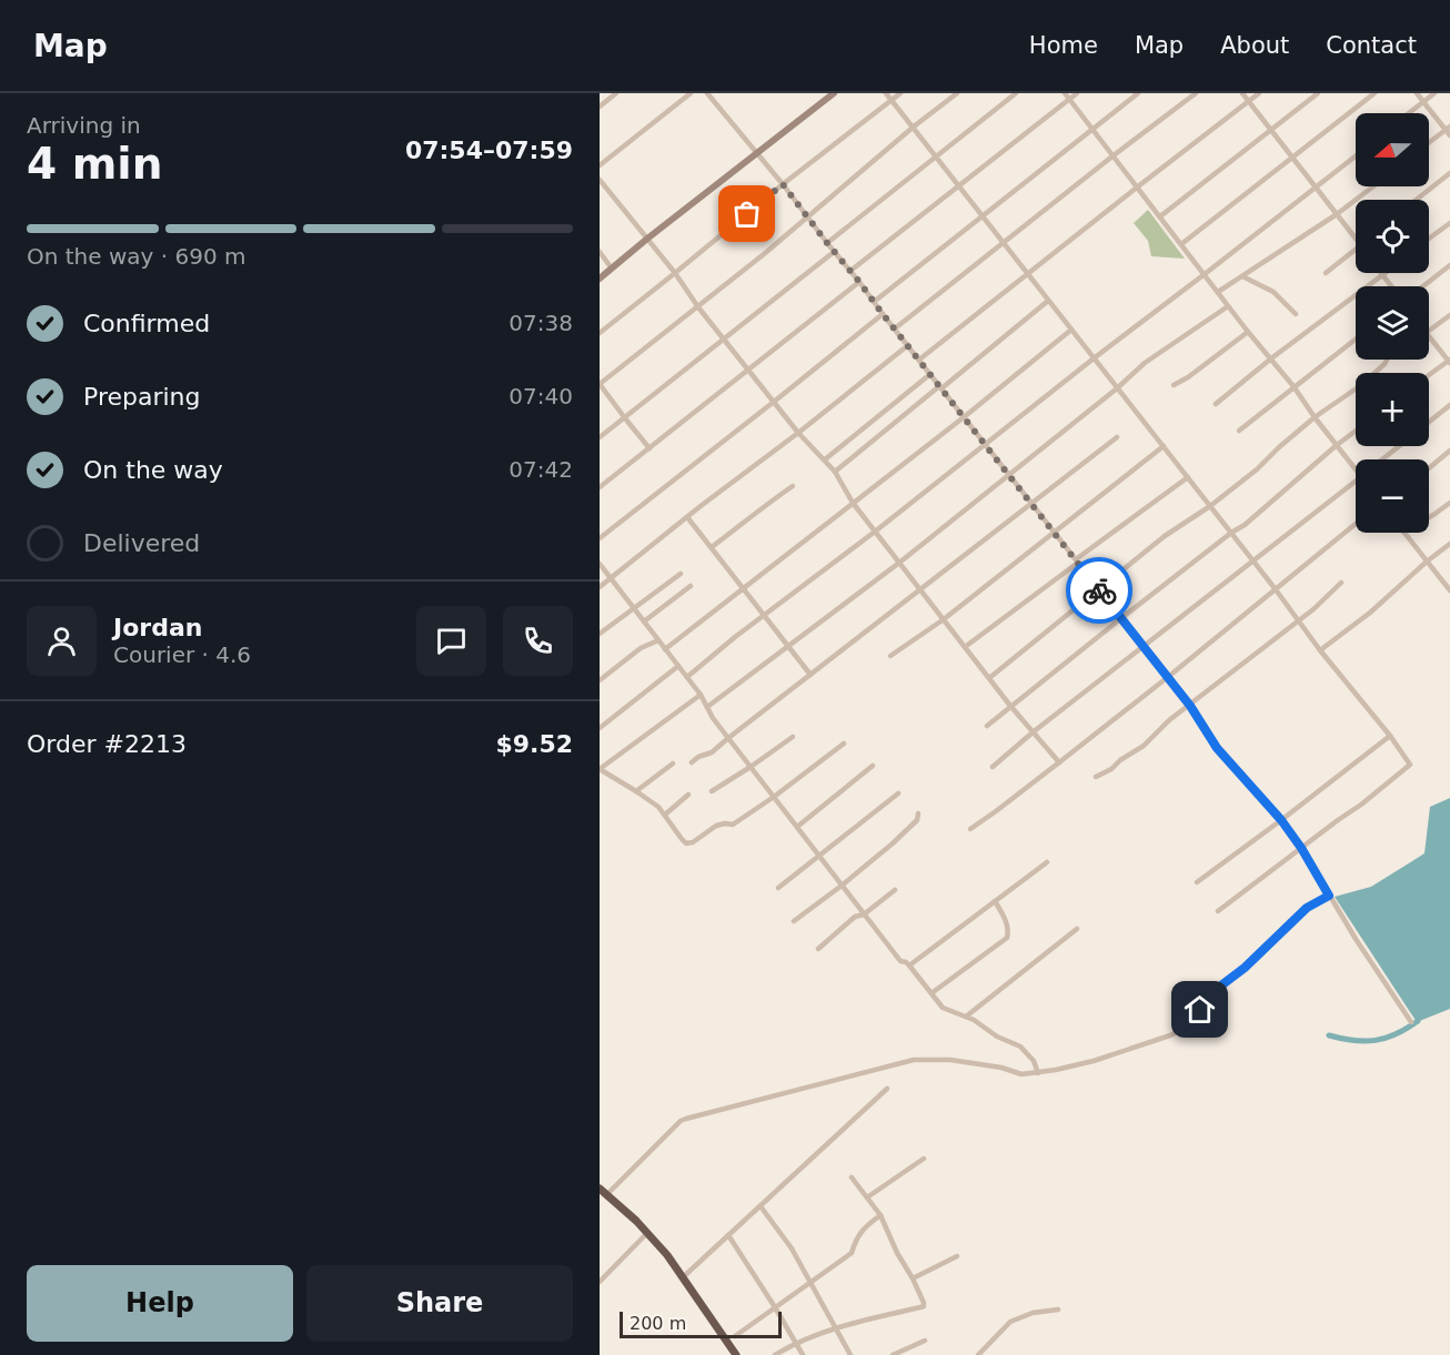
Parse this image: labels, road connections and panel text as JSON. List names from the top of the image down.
{
  "scale_bar": "200 m",
  "north": "left",
  "page": {
    "header": "Map",
    "nav": [
      "Home",
      "Map",
      "About",
      "Contact"
    ],
    "heading": ["4 min", "Arriving in", "07:54–07:59"],
    "panel": [
      "Jordan",
      "Courier · 4.6",
      "Order #2213",
      "$9.52"
    ],
    "map_buttons": ["+", "−"],
    "bar": "On the way · 690 m",
    "list": [
      ["Confirmed", "07:38"],
      ["Preparing", "07:40"],
      ["On the way", "07:42"],
      "Delivered"
    ],
    "buttons": ["Help", "Share"],
    "scale": "200 m"
  }
}
